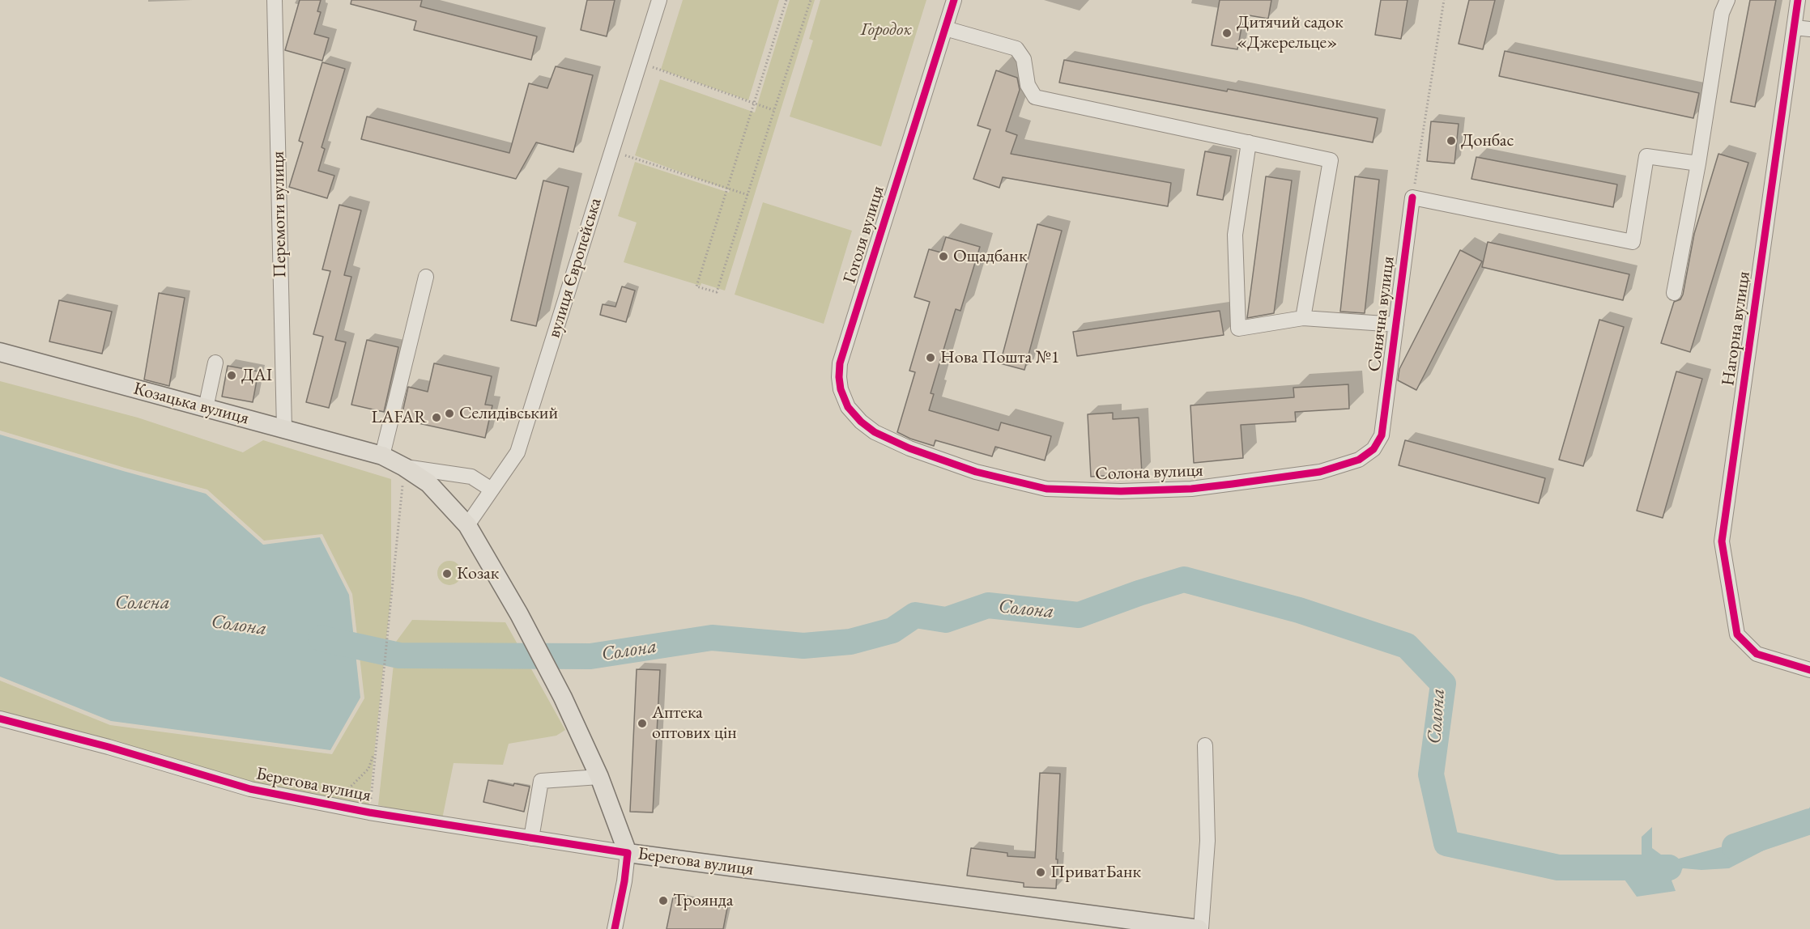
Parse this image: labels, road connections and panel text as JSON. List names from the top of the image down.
{
  "streets": {
    "main road": ["Козацька вулиця", "Берегова вулиця"],
    "street": [
      "Перемоги вулиця",
      "Гоголя вулиця",
      "вулиця Європейська",
      "Сонячна вулиця",
      "Нагорна вулиця",
      "Солона вулиця"
    ]
  },
  "crossings": [
    ["Перемоги вулиця", "Козацька вулиця"],
    ["Гоголя вулиця", "Солона вулиця"],
    ["вулиця Європейська", "Козацька вулиця"],
    ["Сонячна вулиця", "Солона вулиця"],
    ["Козацька вулиця", "Берегова вулиця"]
  ],
  "water": ["Солена", "Солона"],
  "parks": ["Городок"],
  "places": [
    "Дитячий садок «Джерельце»",
    "Донбас",
    "Ощадбанк",
    "Нова Пошта №1",
    "ДАІ",
    "Селидівський",
    "LAFAR",
    "Козак",
    "Аптека оптових цін",
    "ПриватБанк",
    "Троянда"
  ]
}
